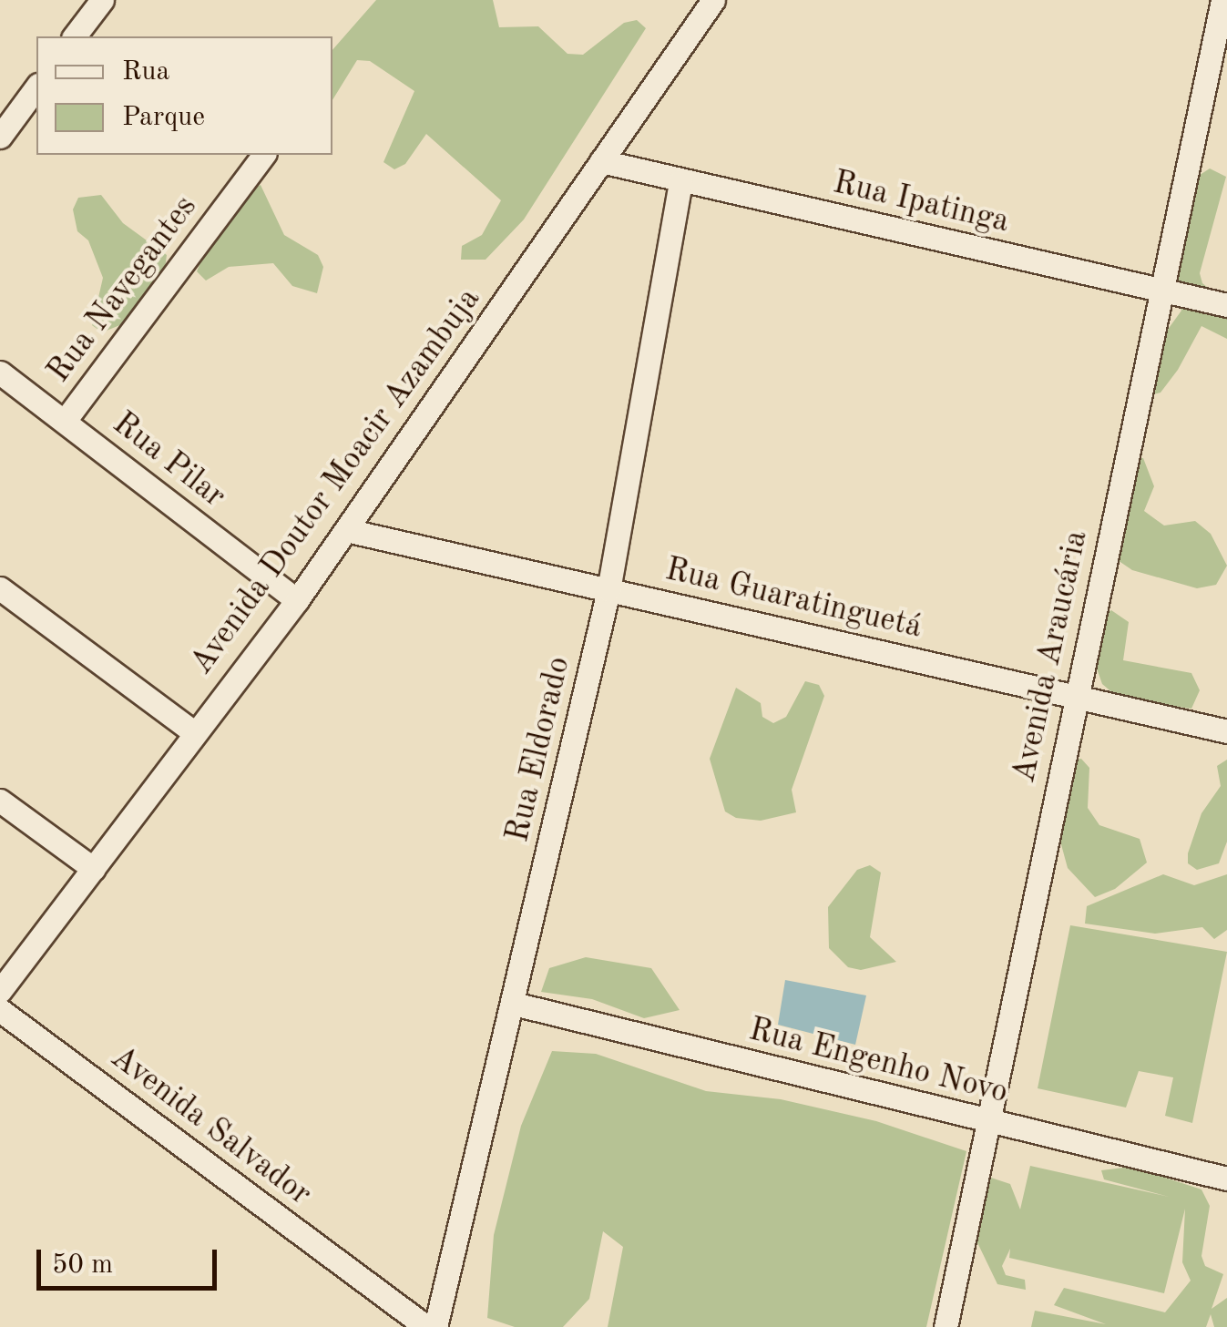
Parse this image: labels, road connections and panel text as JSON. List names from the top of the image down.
{
  "streets": {
    "street": [
      "Rua Ipatinga",
      "Rua Navegantes",
      "Rua Pilar",
      "Avenida Doutor Moacir Azambuja",
      "Rua Guaratinguetá",
      "Avenida Araucária",
      "Rua Eldorado",
      "Rua Engenho Novo",
      "Avenida Salvador"
    ]
  },
  "crossings": [
    ["Rua Ipatinga", "Avenida Doutor Moacir Azambuja"],
    ["Rua Ipatinga", "Avenida Araucária"],
    ["Rua Ipatinga", "Rua Eldorado"],
    ["Rua Navegantes", "Rua Pilar"],
    ["Rua Pilar", "Avenida Doutor Moacir Azambuja"],
    ["Avenida Doutor Moacir Azambuja", "Rua Guaratinguetá"],
    ["Rua Guaratinguetá", "Avenida Araucária"],
    ["Rua Guaratinguetá", "Rua Eldorado"],
    ["Avenida Araucária", "Rua Engenho Novo"],
    ["Rua Eldorado", "Rua Engenho Novo"]
  ],
  "legend": ["Rua", "Parque"],
  "scale_bar": "50 m"
}
